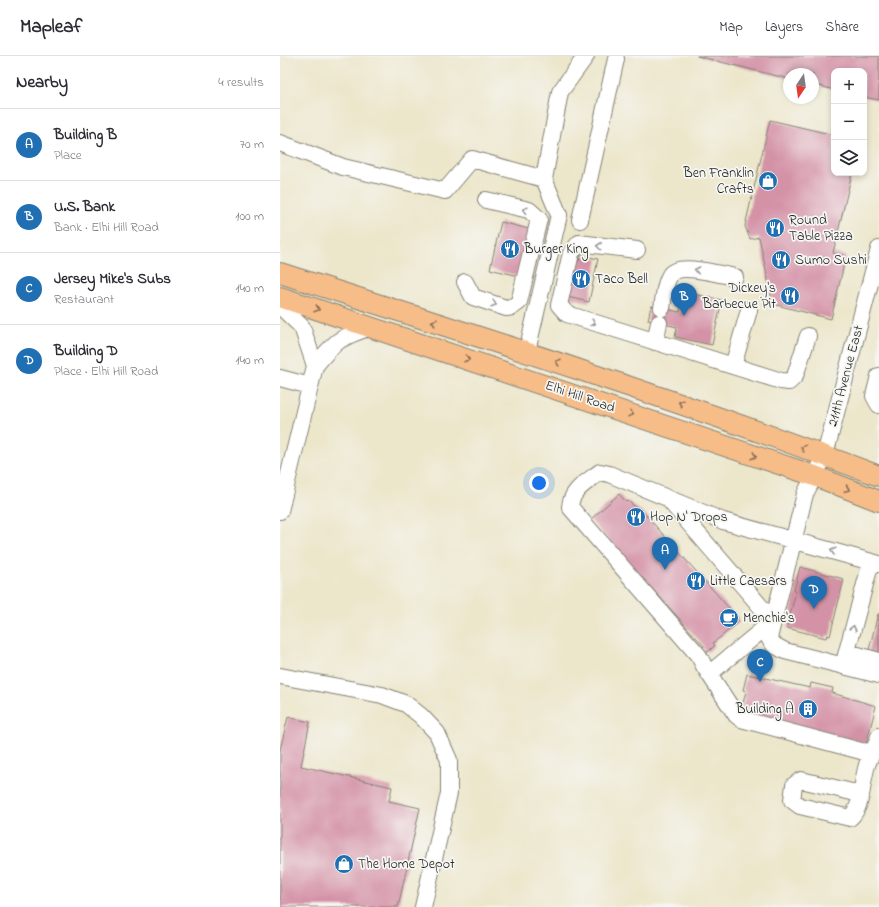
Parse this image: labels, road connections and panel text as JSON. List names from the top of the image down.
{
  "streets": {
    "main road": ["Elhi Hill Road"],
    "street": ["211th Avenue East"]
  },
  "crossings": [
    ["211th Avenue East", "Elhi Hill Road"]
  ],
  "places": {
    "shop": ["Ben Franklin Crafts", "The Home Depot"],
    "restaurant": [
      "Round Table Pizza",
      "Burger King",
      "Sumo Sushi",
      "Taco Bell",
      "Dickey's Barbecue Pit",
      "Hop N' Drops",
      "Little Caesars"
    ],
    "cafe": ["Menchie's"],
    "building": ["Building A"]
  },
  "north": "bottom",
  "page": {
    "header": "Mapleaf",
    "nav": ["Map", "Layers", "Share"],
    "heading": ["Nearby", "4 results"],
    "map_buttons": ["+", "−"],
    "list": [
      {
        "mark": "A",
        "name": "Building B",
        "note": "Place",
        "value": "70 m"
      },
      {
        "mark": "B",
        "name": "U.S. Bank",
        "note": "Bank · Elhi Hill Road",
        "value": "100 m"
      },
      {
        "mark": "C",
        "name": "Jersey Mike's Subs",
        "note": "Restaurant",
        "value": "140 m"
      },
      {
        "mark": "D",
        "name": "Building D",
        "note": "Place · Elhi Hill Road",
        "value": "140 m"
      }
    ],
    "pins": [
      "B",
      "A",
      "D",
      "C"
    ]
  }
}
